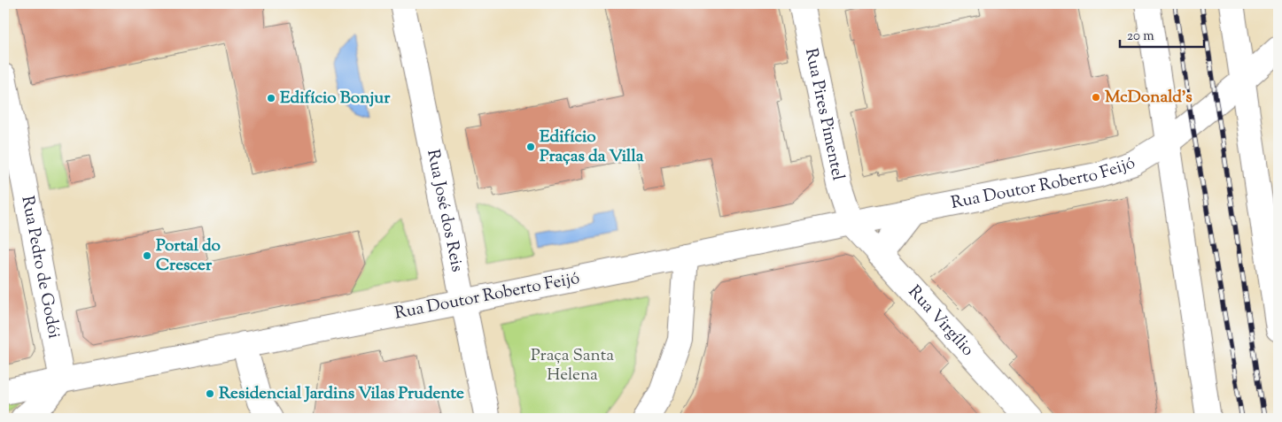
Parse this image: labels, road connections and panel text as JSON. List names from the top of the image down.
{
  "streets": {
    "main road": [
      "Rua Pires Pimentel",
      "Rua Doutor Roberto Feijó",
      "Rua José dos Reis",
      "Rua Pedro de Godói",
      "Rua Virgílio"
    ]
  },
  "crossings": [
    ["Rua Pires Pimentel", "Rua Doutor Roberto Feijó"],
    ["Rua Pires Pimentel", "Rua Virgílio"],
    ["Rua Doutor Roberto Feijó", "Rua José dos Reis"],
    ["Rua Doutor Roberto Feijó", "Rua Pedro de Godói"],
    ["Rua Doutor Roberto Feijó", "Rua Virgílio"]
  ],
  "parks": ["Praça Santa Helena"],
  "places": [
    "McDonald's",
    "Edifício Bonjur",
    "Edifício Praças da Villa",
    "Portal do Crescer",
    "Residencial Jardins Vilas Prudente"
  ],
  "scale_bar": "20 m"
}
